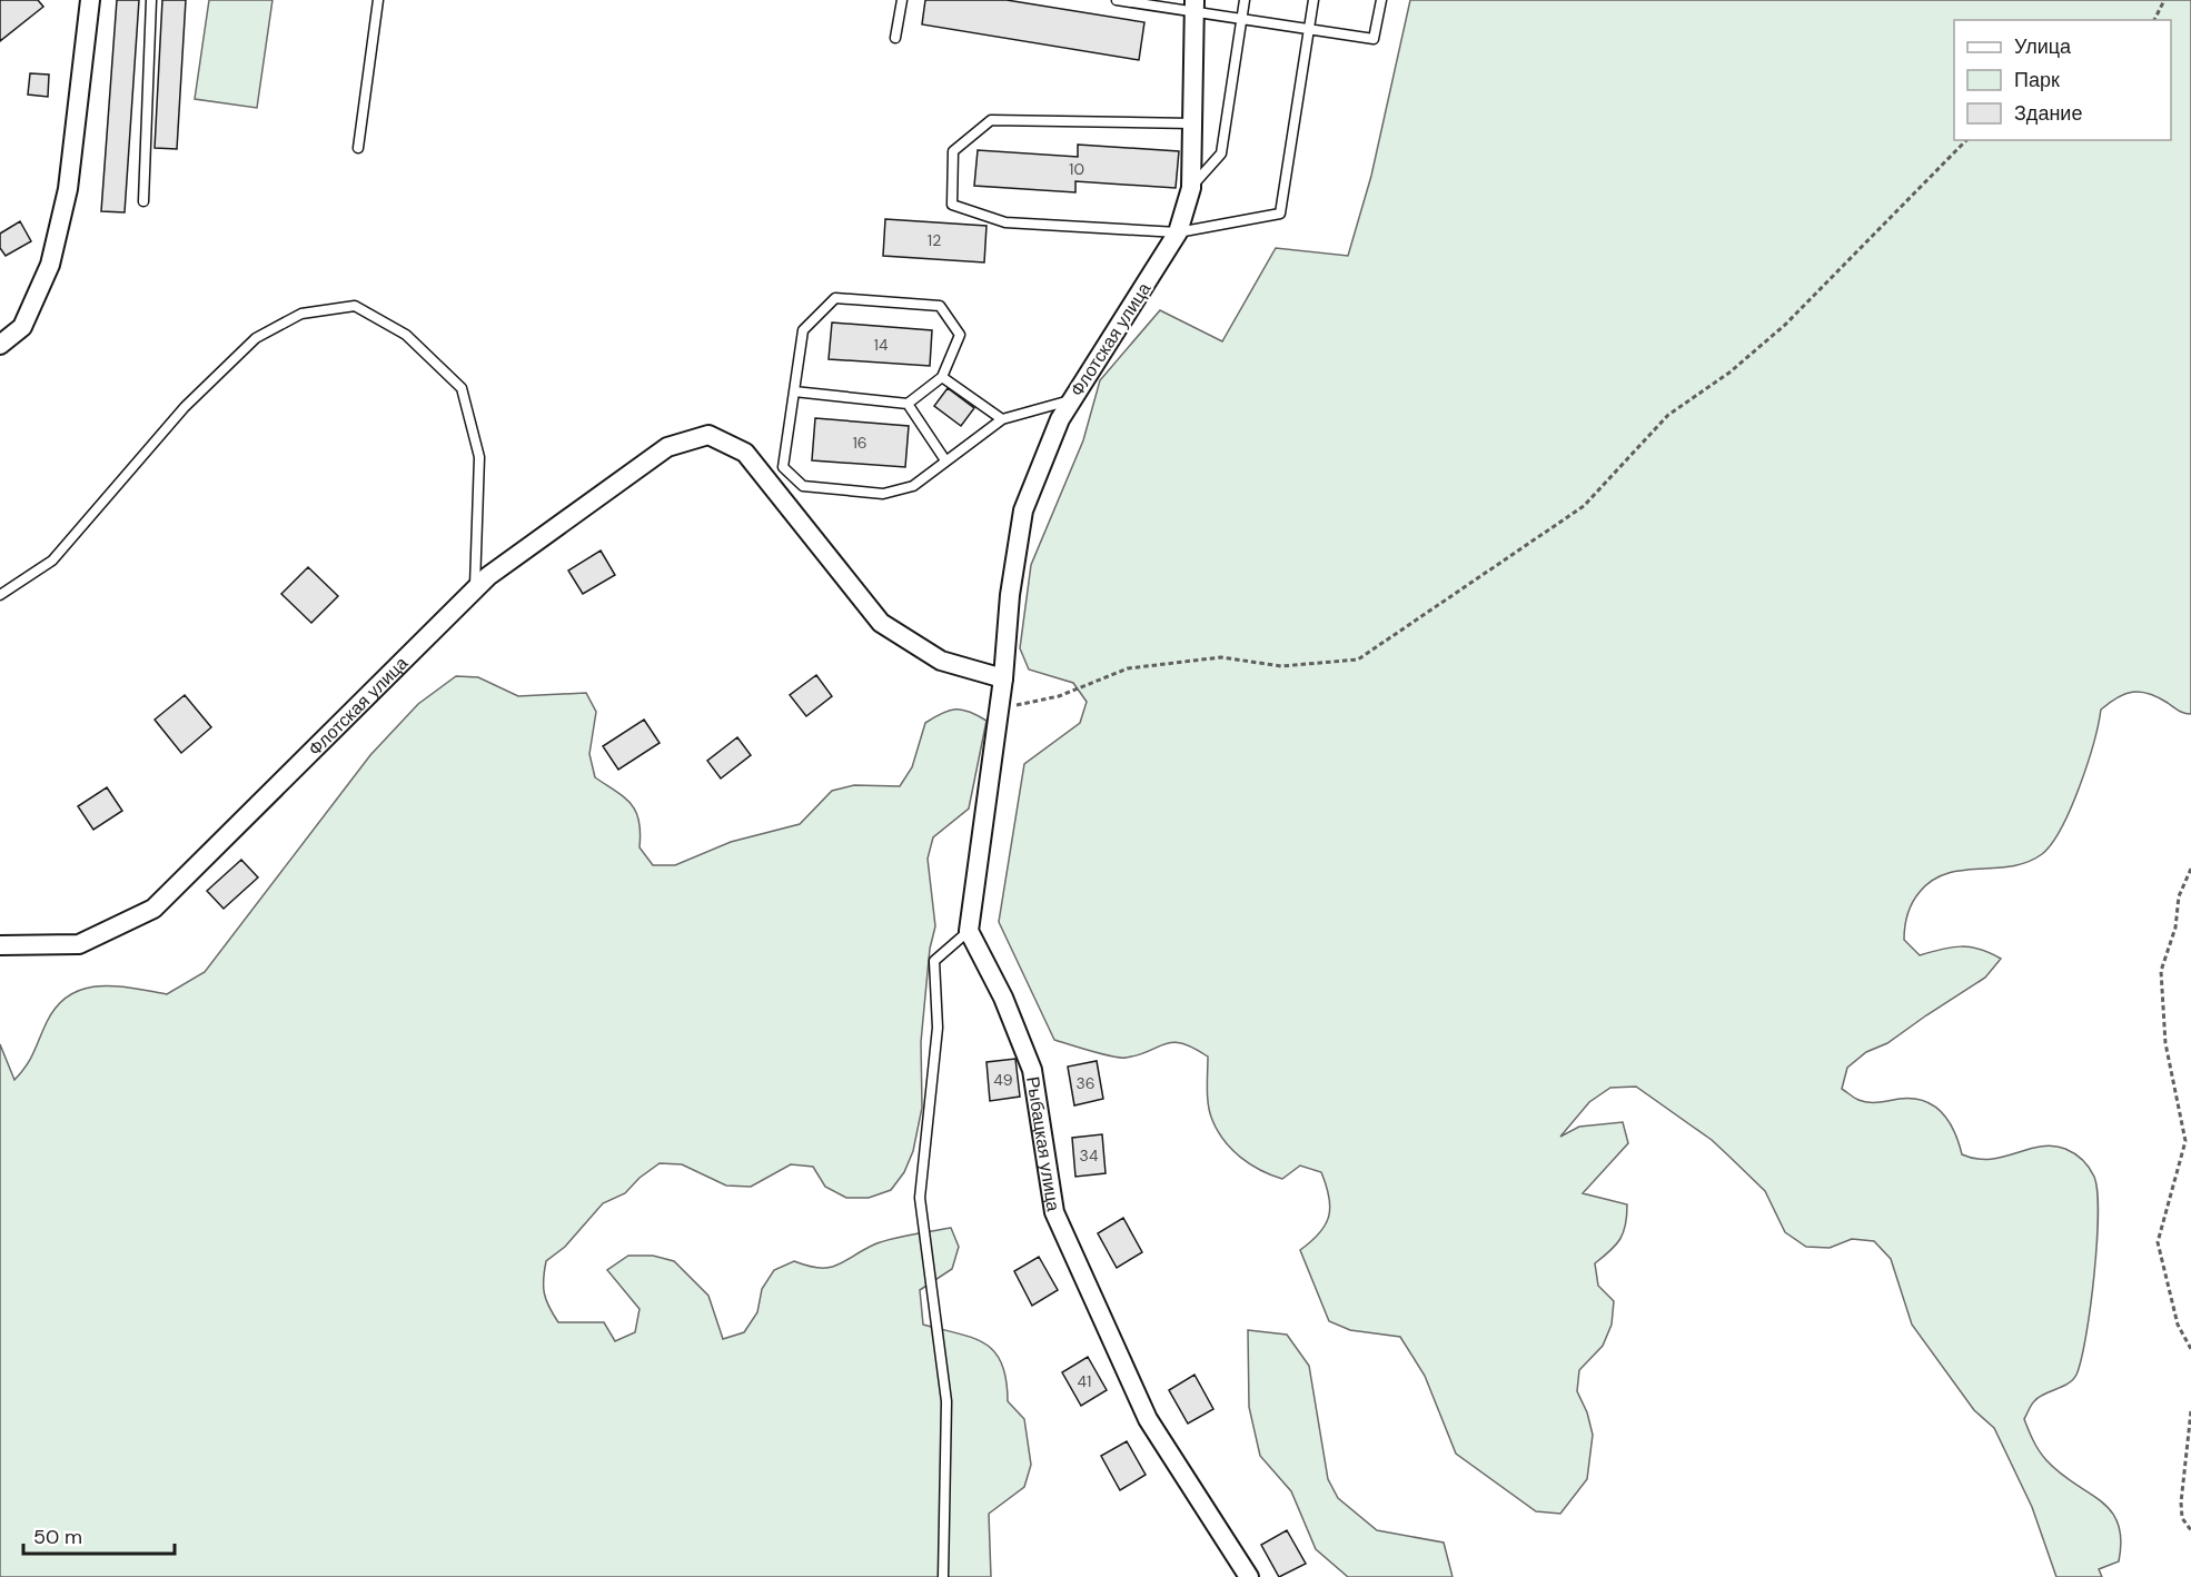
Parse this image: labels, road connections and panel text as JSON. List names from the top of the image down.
{
  "streets": {
    "street": ["Флотская улица", "Рыбацкая улица"]
  },
  "house_numbers": [
    "10",
    "12",
    "14",
    "16",
    "49",
    "36",
    "34",
    "41"
  ],
  "legend": ["Улица", "Парк", "Здание"],
  "scale_bar": "50 m"
}
